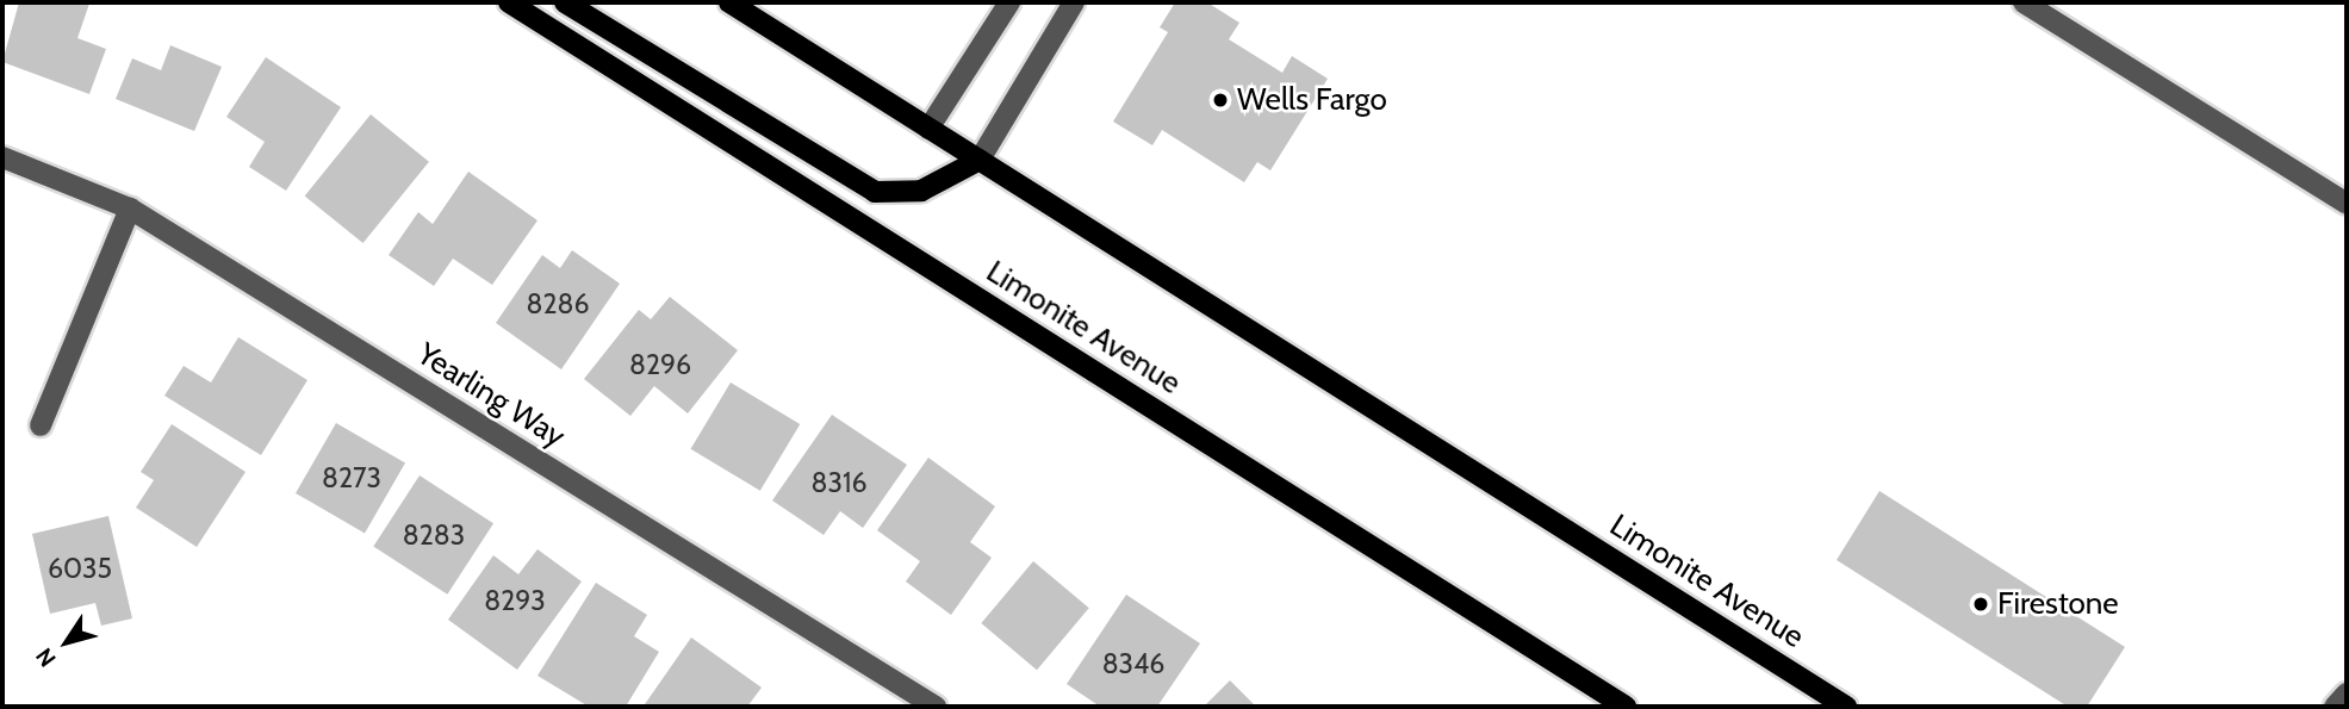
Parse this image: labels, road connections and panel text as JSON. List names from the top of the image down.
{
  "streets": {
    "main road": ["Limonite Avenue"],
    "street": ["Yearling Way"]
  },
  "places": ["Wells Fargo", "Firestone"],
  "house_numbers": [
    "8286",
    "8296",
    "8273",
    "8316",
    "8283",
    "6035",
    "8293",
    "8346"
  ],
  "north": "bottom left"
}
